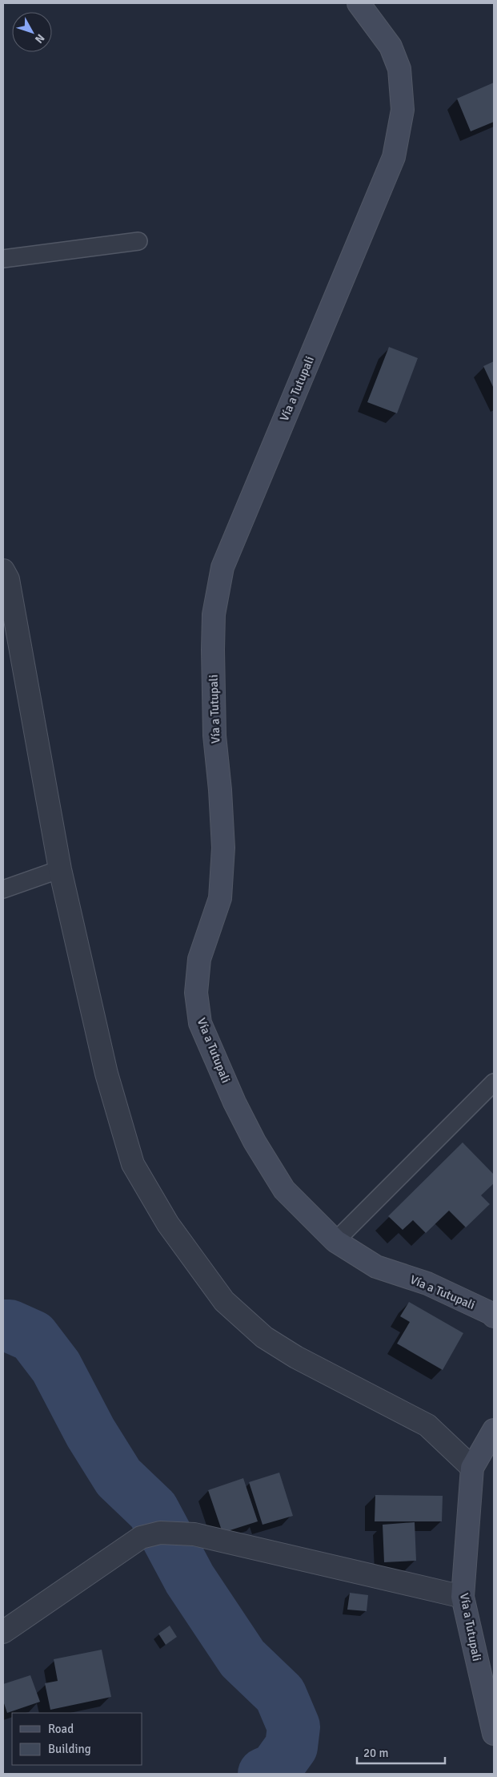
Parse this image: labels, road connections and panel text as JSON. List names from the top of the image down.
{
  "streets": {
    "street": ["Vía a Tutupali"]
  },
  "legend": ["Road", "Building"],
  "scale_bar": "20 m",
  "north": "bottom right"
}
